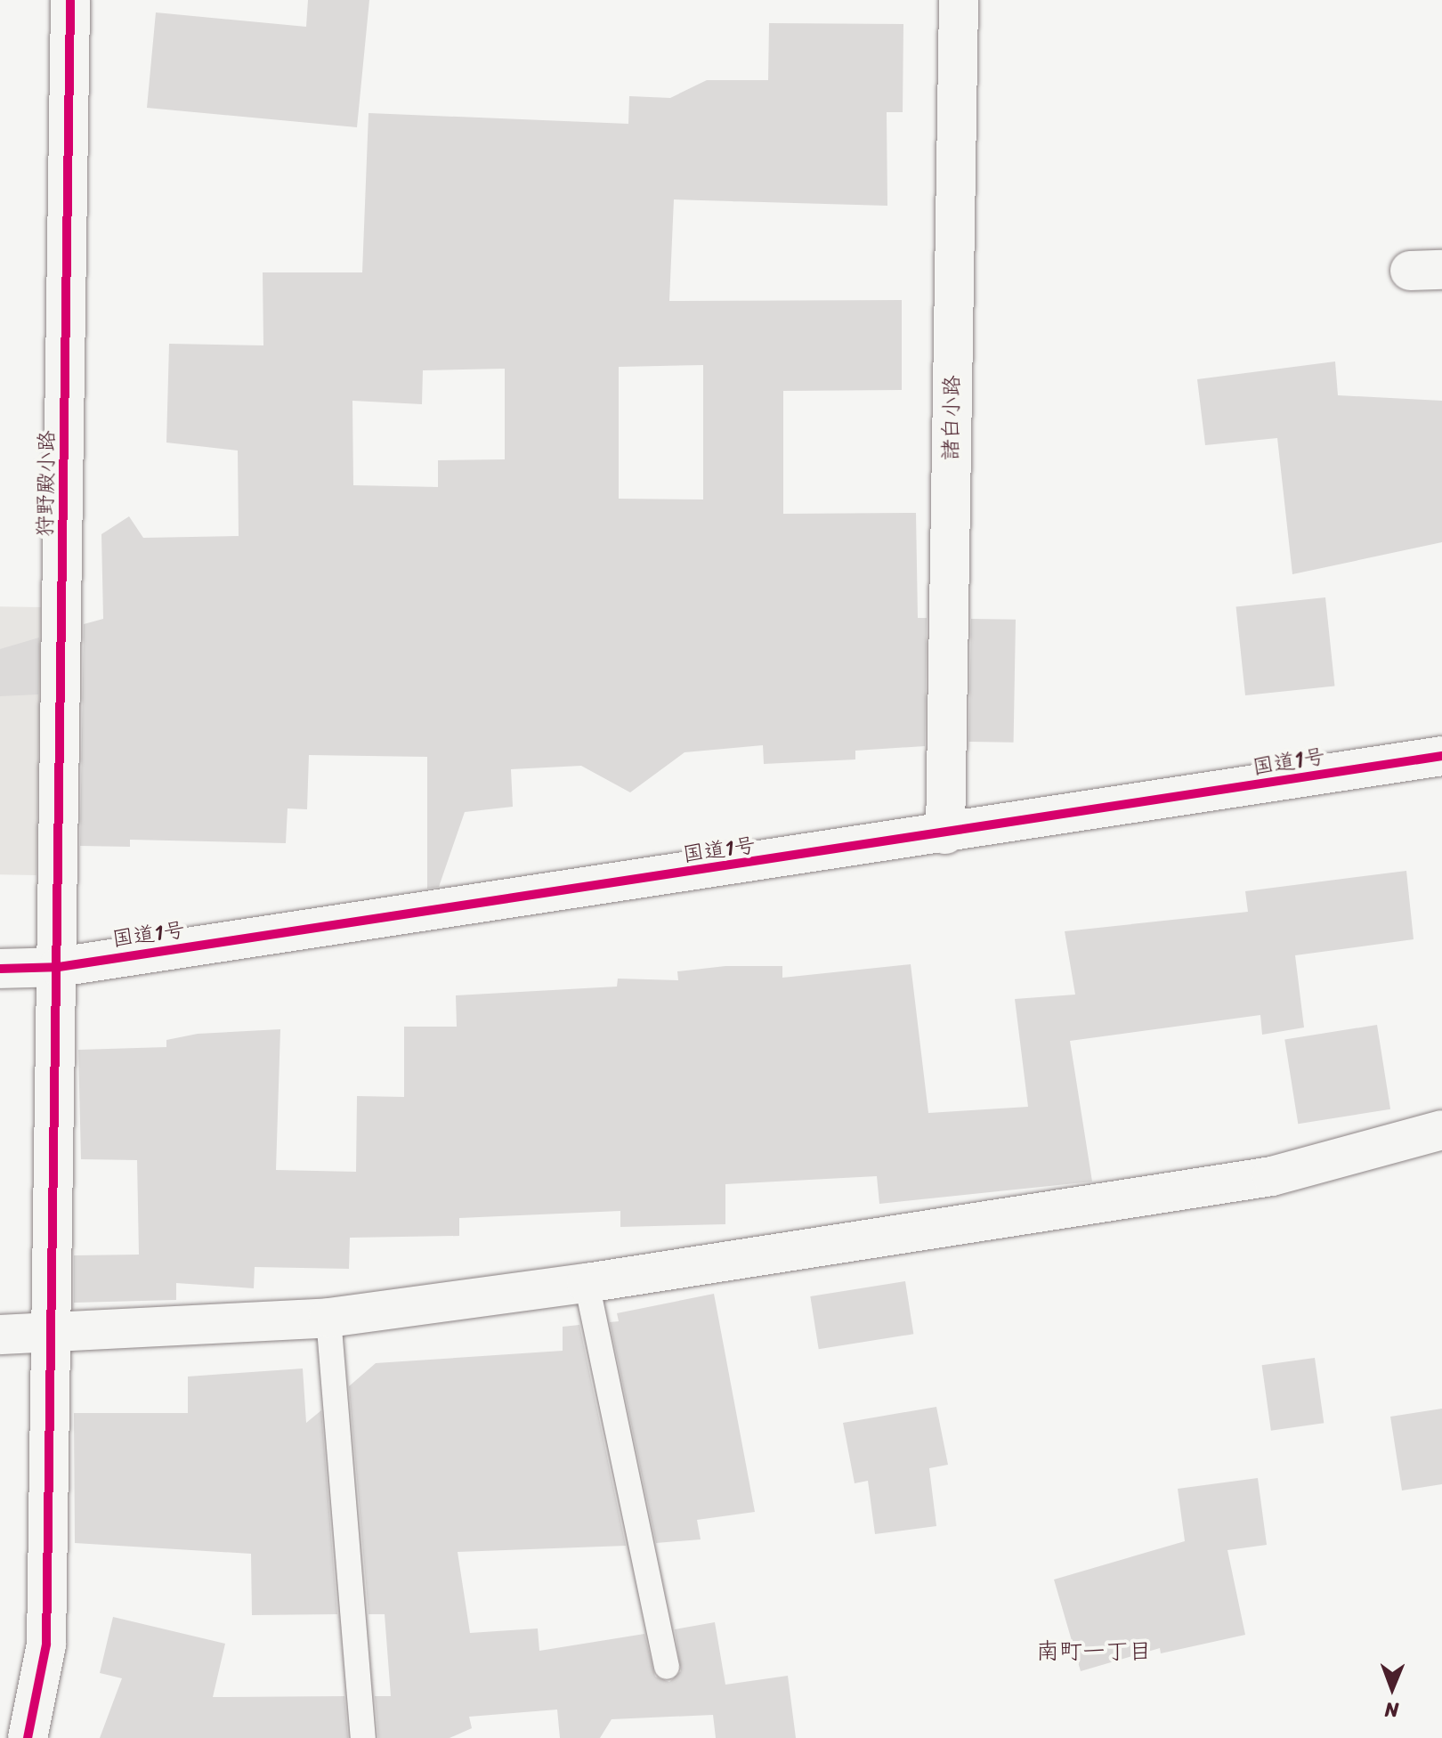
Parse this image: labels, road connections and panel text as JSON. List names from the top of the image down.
{
  "streets": {
    "main road": ["諸白小路", "狩野殿小路", "国道1号"]
  },
  "crossings": [
    ["諸白小路", "国道1号"],
    ["狩野殿小路", "国道1号"]
  ],
  "districts": ["南町一丁目"],
  "north": "bottom"
}
